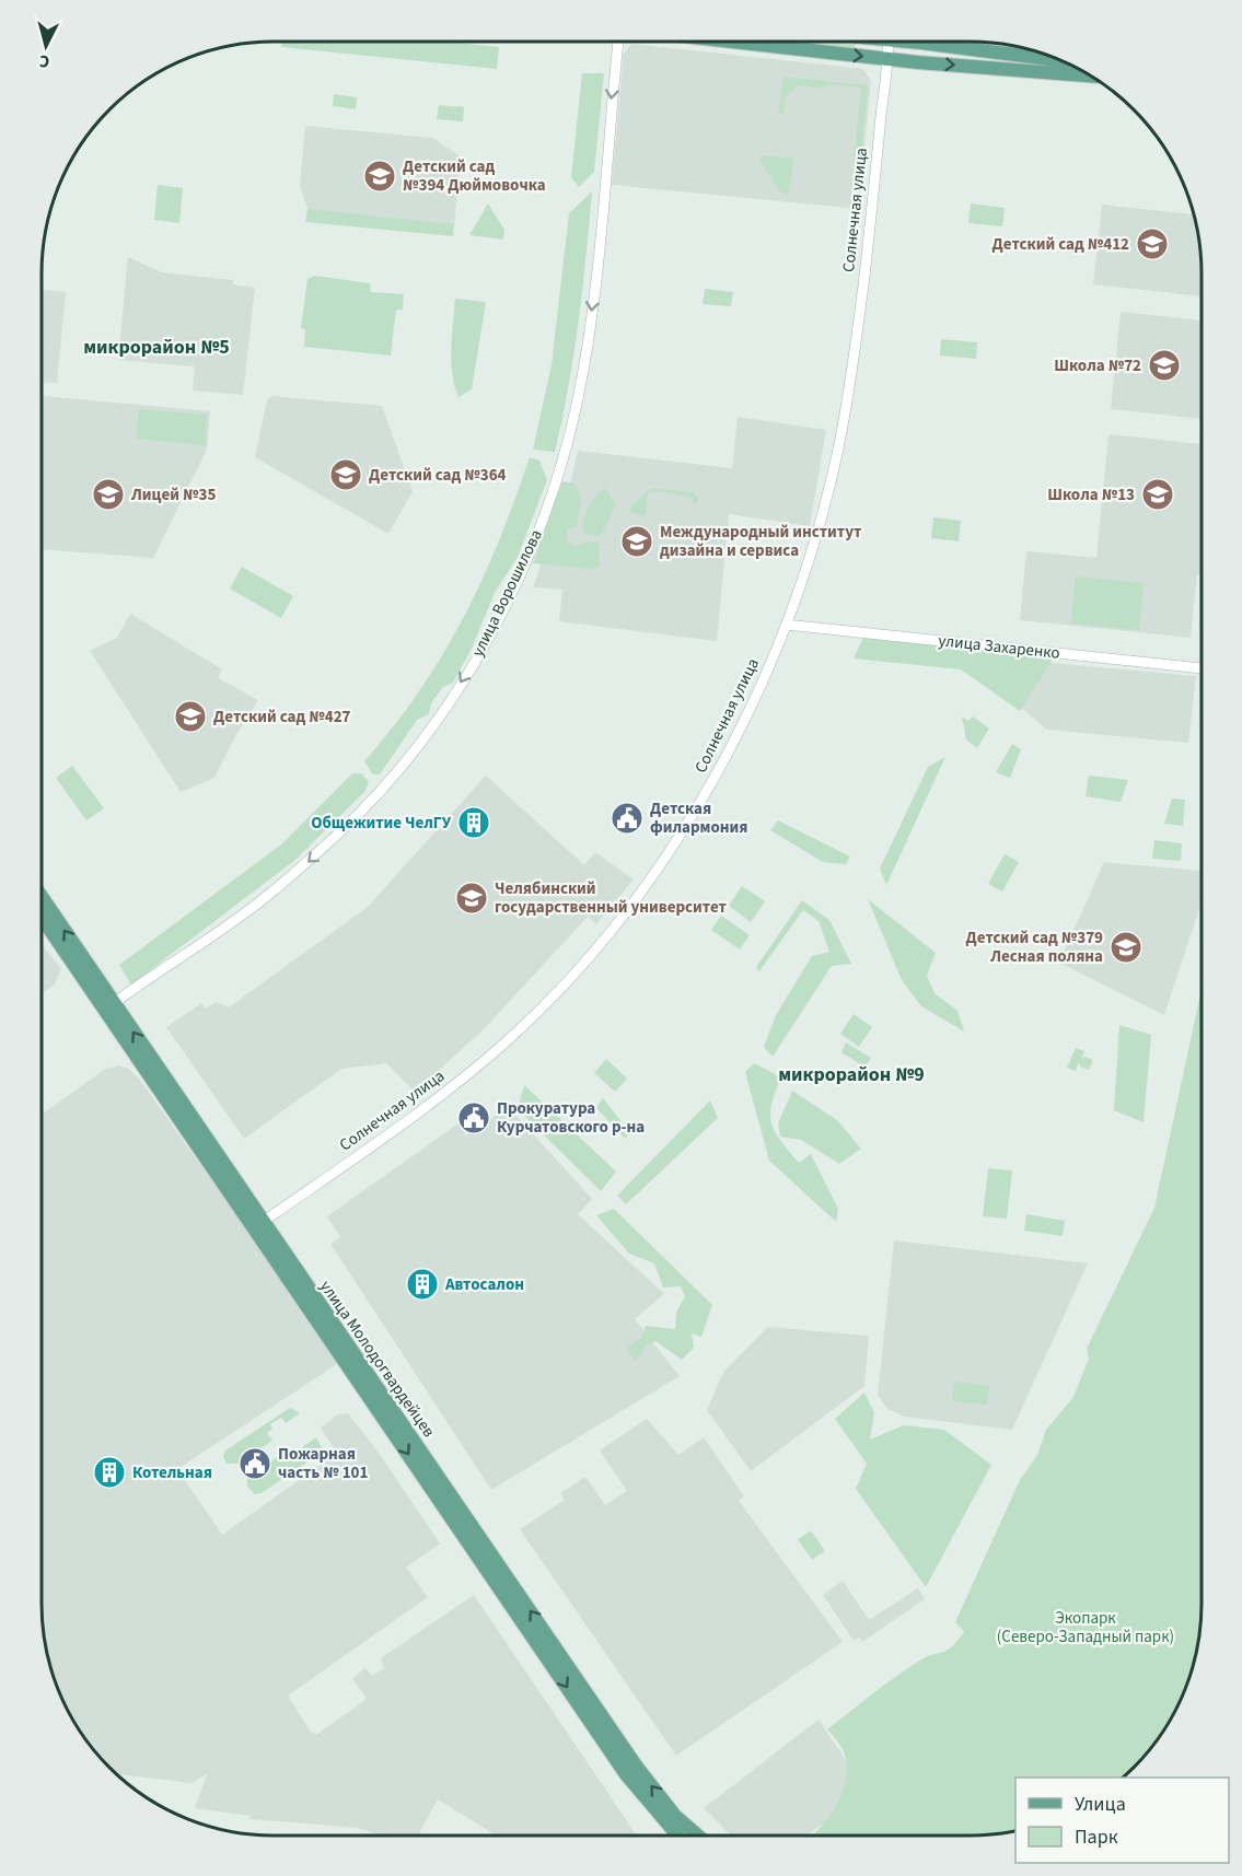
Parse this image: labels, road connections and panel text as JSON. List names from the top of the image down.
{
  "streets": {
    "main road": ["улица Молодогвардейцев"],
    "street": ["Солнечная улица", "улица Ворошилова", "улица Захаренко"]
  },
  "crossings": [
    ["Солнечная улица", "улица Захаренко"],
    ["Солнечная улица", "улица Молодогвардейцев"],
    ["улица Ворошилова", "улица Молодогвардейцев"]
  ],
  "one_way": ["улица Ворошилова"],
  "districts": ["микрорайон №5", "микрорайон №9"],
  "parks": ["Экопарк (Северо-Западный парк)"],
  "places": {
    "school or university": [
      "Детский сад №394 Дюймовочка",
      "Детский сад №412",
      "Школа №72",
      "Детский сад №364",
      "Лицей №35",
      "Школа №13",
      "Международный институт дизайна и сервиса",
      "Детский сад №427",
      "Челябинский государственный университет",
      "Детский сад №379 Лесная поляна"
    ],
    "public building": ["Детская филармония", "Прокуратура Курчатовского р-на", "Пожарная часть № 101"],
    "building": ["Общежитие ЧелГУ", "Автосалон", "Котельная"]
  },
  "legend": ["Улица", "Парк"],
  "north": "bottom"
}
